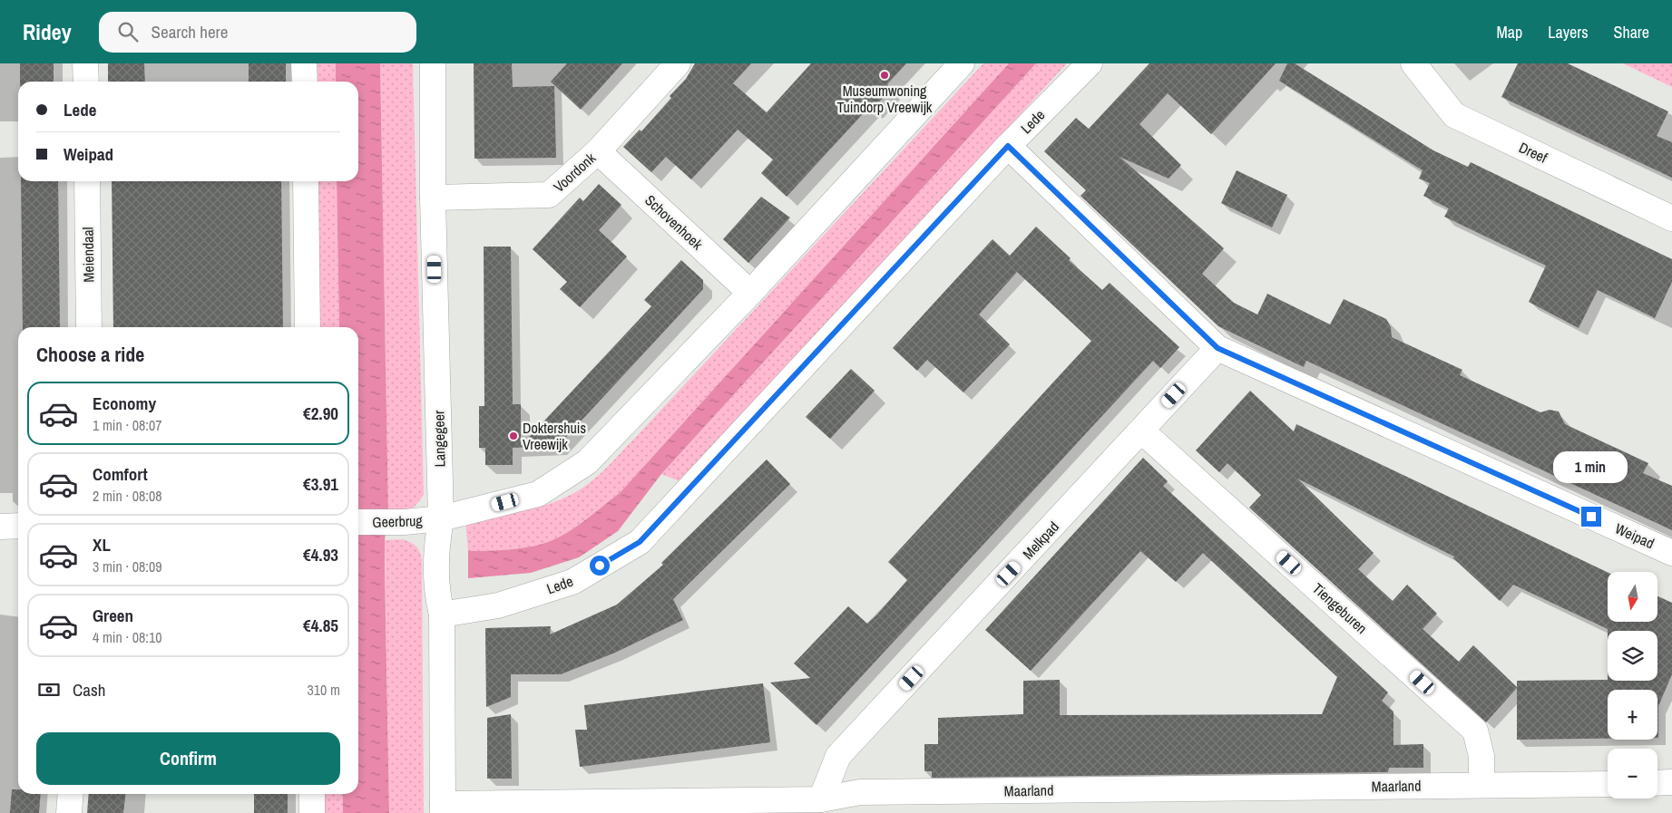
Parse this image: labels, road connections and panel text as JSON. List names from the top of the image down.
{
  "streets": {
    "street": [
      "Lede",
      "Dreef",
      "Voordonk",
      "Schovenhoek",
      "Meiendaal",
      "Langegeer",
      "Geerbrug",
      "Weipad",
      "Melkpad",
      "Tiengeburen",
      "Maarland"
    ]
  },
  "crossings": [
    ["Lede", "Langegeer"],
    ["Lede", "Weipad"],
    ["Voordonk", "Schovenhoek"],
    ["Voordonk", "Langegeer"],
    ["Langegeer", "Geerbrug"],
    ["Langegeer", "Maarland"],
    ["Weipad", "Melkpad"],
    ["Melkpad", "Tiengeburen"],
    ["Melkpad", "Maarland"],
    ["Tiengeburen", "Maarland"]
  ],
  "places": ["Museumwoning Tuindorp Vreewijk", "Doktershuis Vreewijk"],
  "north": "bottom",
  "page": {
    "header": "Ridey",
    "search": "Search here",
    "nav": ["Map", "Layers", "Share"],
    "banner": ["Lede", "Weipad"],
    "heading": "Choose a ride",
    "list": [
      {
        "name": "Economy",
        "note": "1 min · 08:07",
        "value": "€2.90"
      },
      {
        "name": "Comfort",
        "note": "2 min · 08:08",
        "value": "€3.91"
      },
      {
        "name": "XL",
        "note": "3 min · 08:09",
        "value": "€4.93"
      },
      {
        "name": "Green",
        "note": "4 min · 08:10",
        "value": "€4.85"
      }
    ],
    "bubble": "1 min",
    "map_buttons": ["+", "−"],
    "pay": ["Cash", "310 m"],
    "buttons": "Confirm"
  }
}
